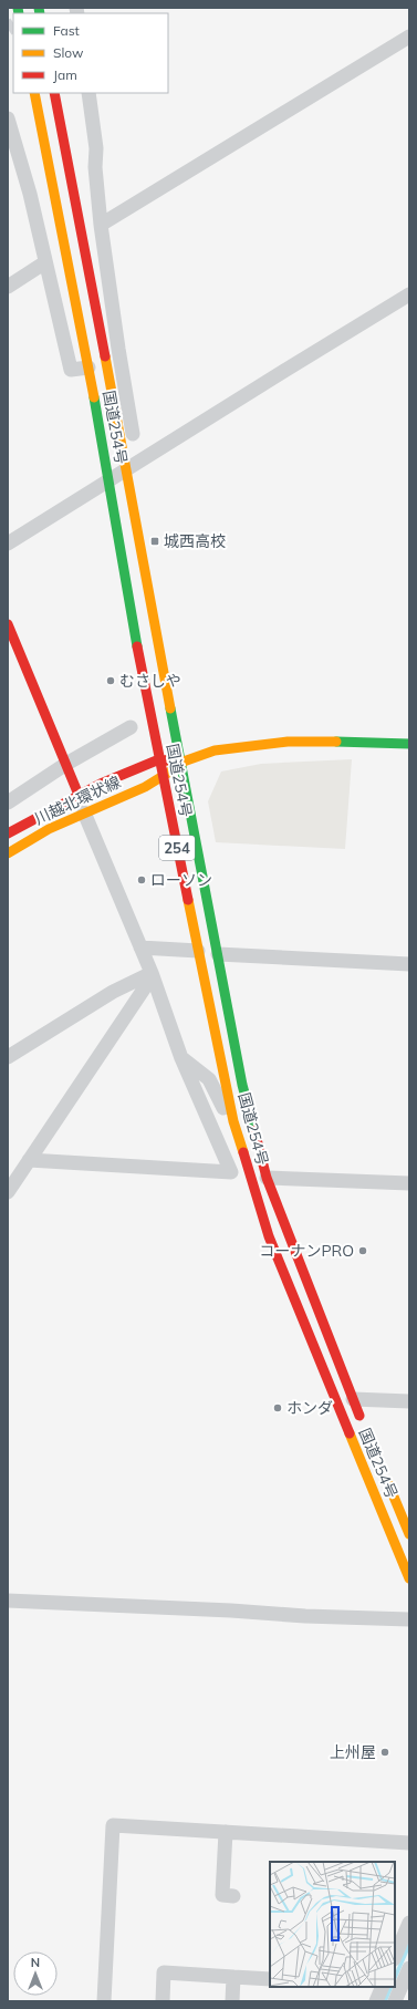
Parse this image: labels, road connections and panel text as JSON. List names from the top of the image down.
{
  "streets": {
    "main road": ["国道254号", "川越北環状線", "254"]
  },
  "crossings": [
    ["国道254号", "川越北環状線"]
  ],
  "places": {
    "transit": ["城西高校"],
    "other": [
      "むさしや",
      "ローソン",
      "コーナンPRO",
      "ホンダ",
      "上州屋"
    ]
  },
  "legend": ["Fast", "Slow", "Jam"],
  "north": "top"
}
